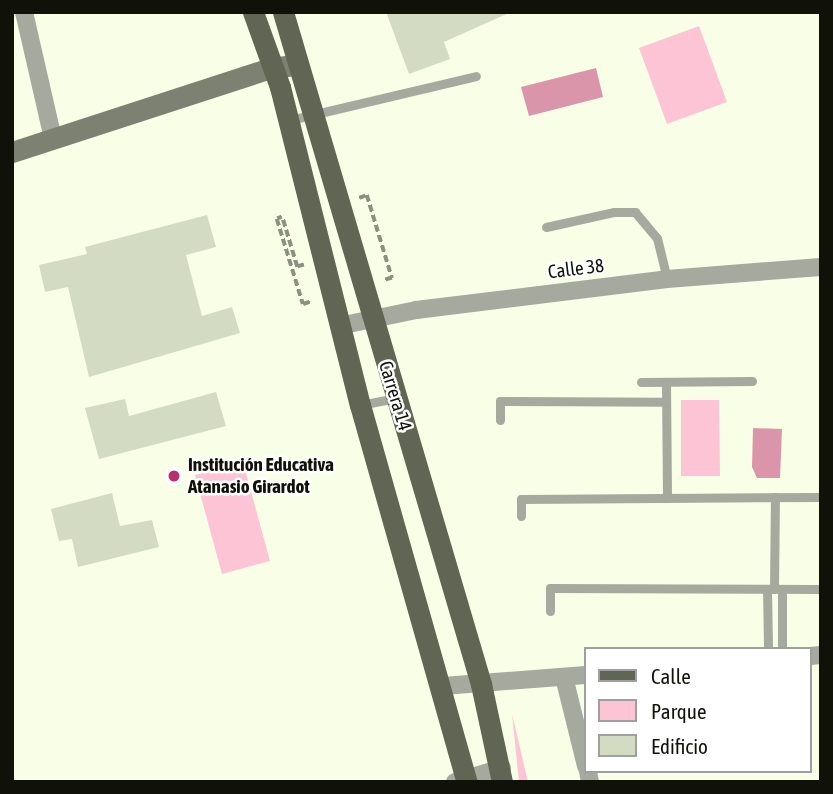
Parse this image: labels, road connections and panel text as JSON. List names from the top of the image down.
{
  "streets": {
    "main road": ["Carrera 14"],
    "street": ["Calle 38"]
  },
  "crossings": [
    ["Calle 38", "Carrera 14"]
  ],
  "places": ["Institución Educativa Atanasio Girardot"],
  "legend": ["Calle", "Parque", "Edificio"]
}
